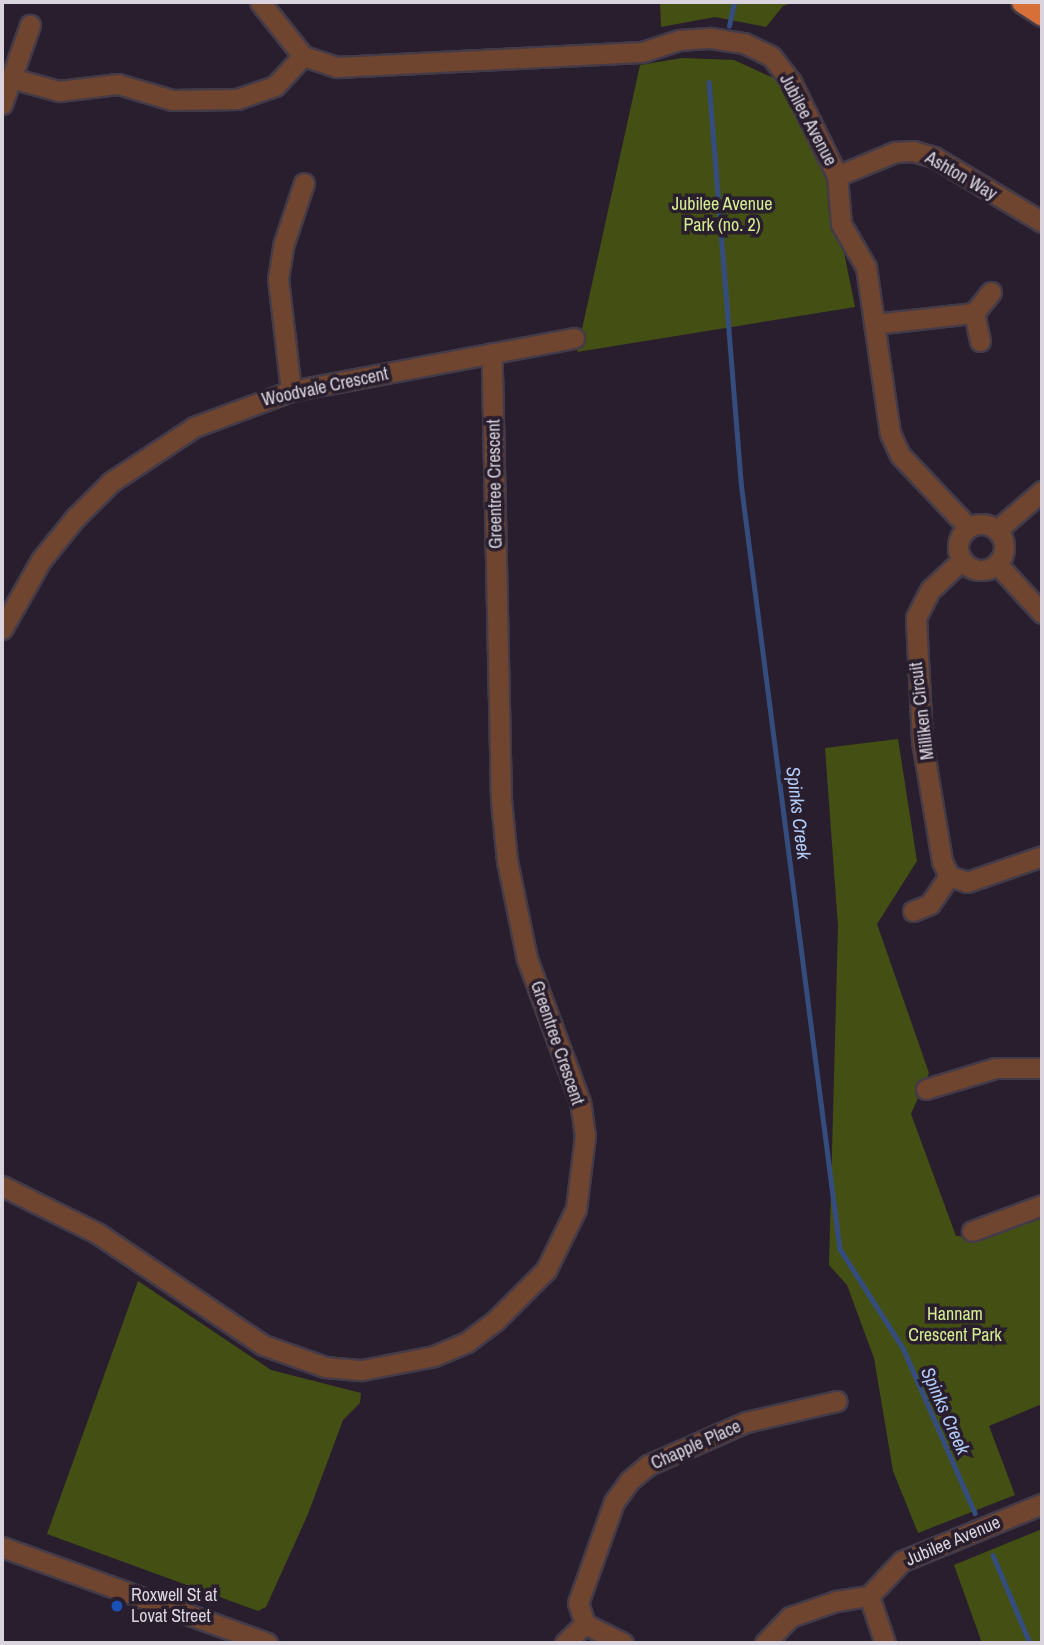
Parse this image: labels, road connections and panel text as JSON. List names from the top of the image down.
{
  "streets": {
    "street": [
      "Jubilee Avenue",
      "Ashton Way",
      "Woodvale Crescent",
      "Greentree Crescent",
      "Milliken Circuit",
      "Chapple Place"
    ]
  },
  "crossings": [
    ["Jubilee Avenue", "Ashton Way"],
    ["Jubilee Avenue", "Milliken Circuit"],
    ["Woodvale Crescent", "Greentree Crescent"]
  ],
  "water": ["Spinks Creek"],
  "parks": ["Jubilee Avenue Park (no. 2)", "Hannam Crescent Park"],
  "places": ["Roxwell St at Lovat Street"]
}
